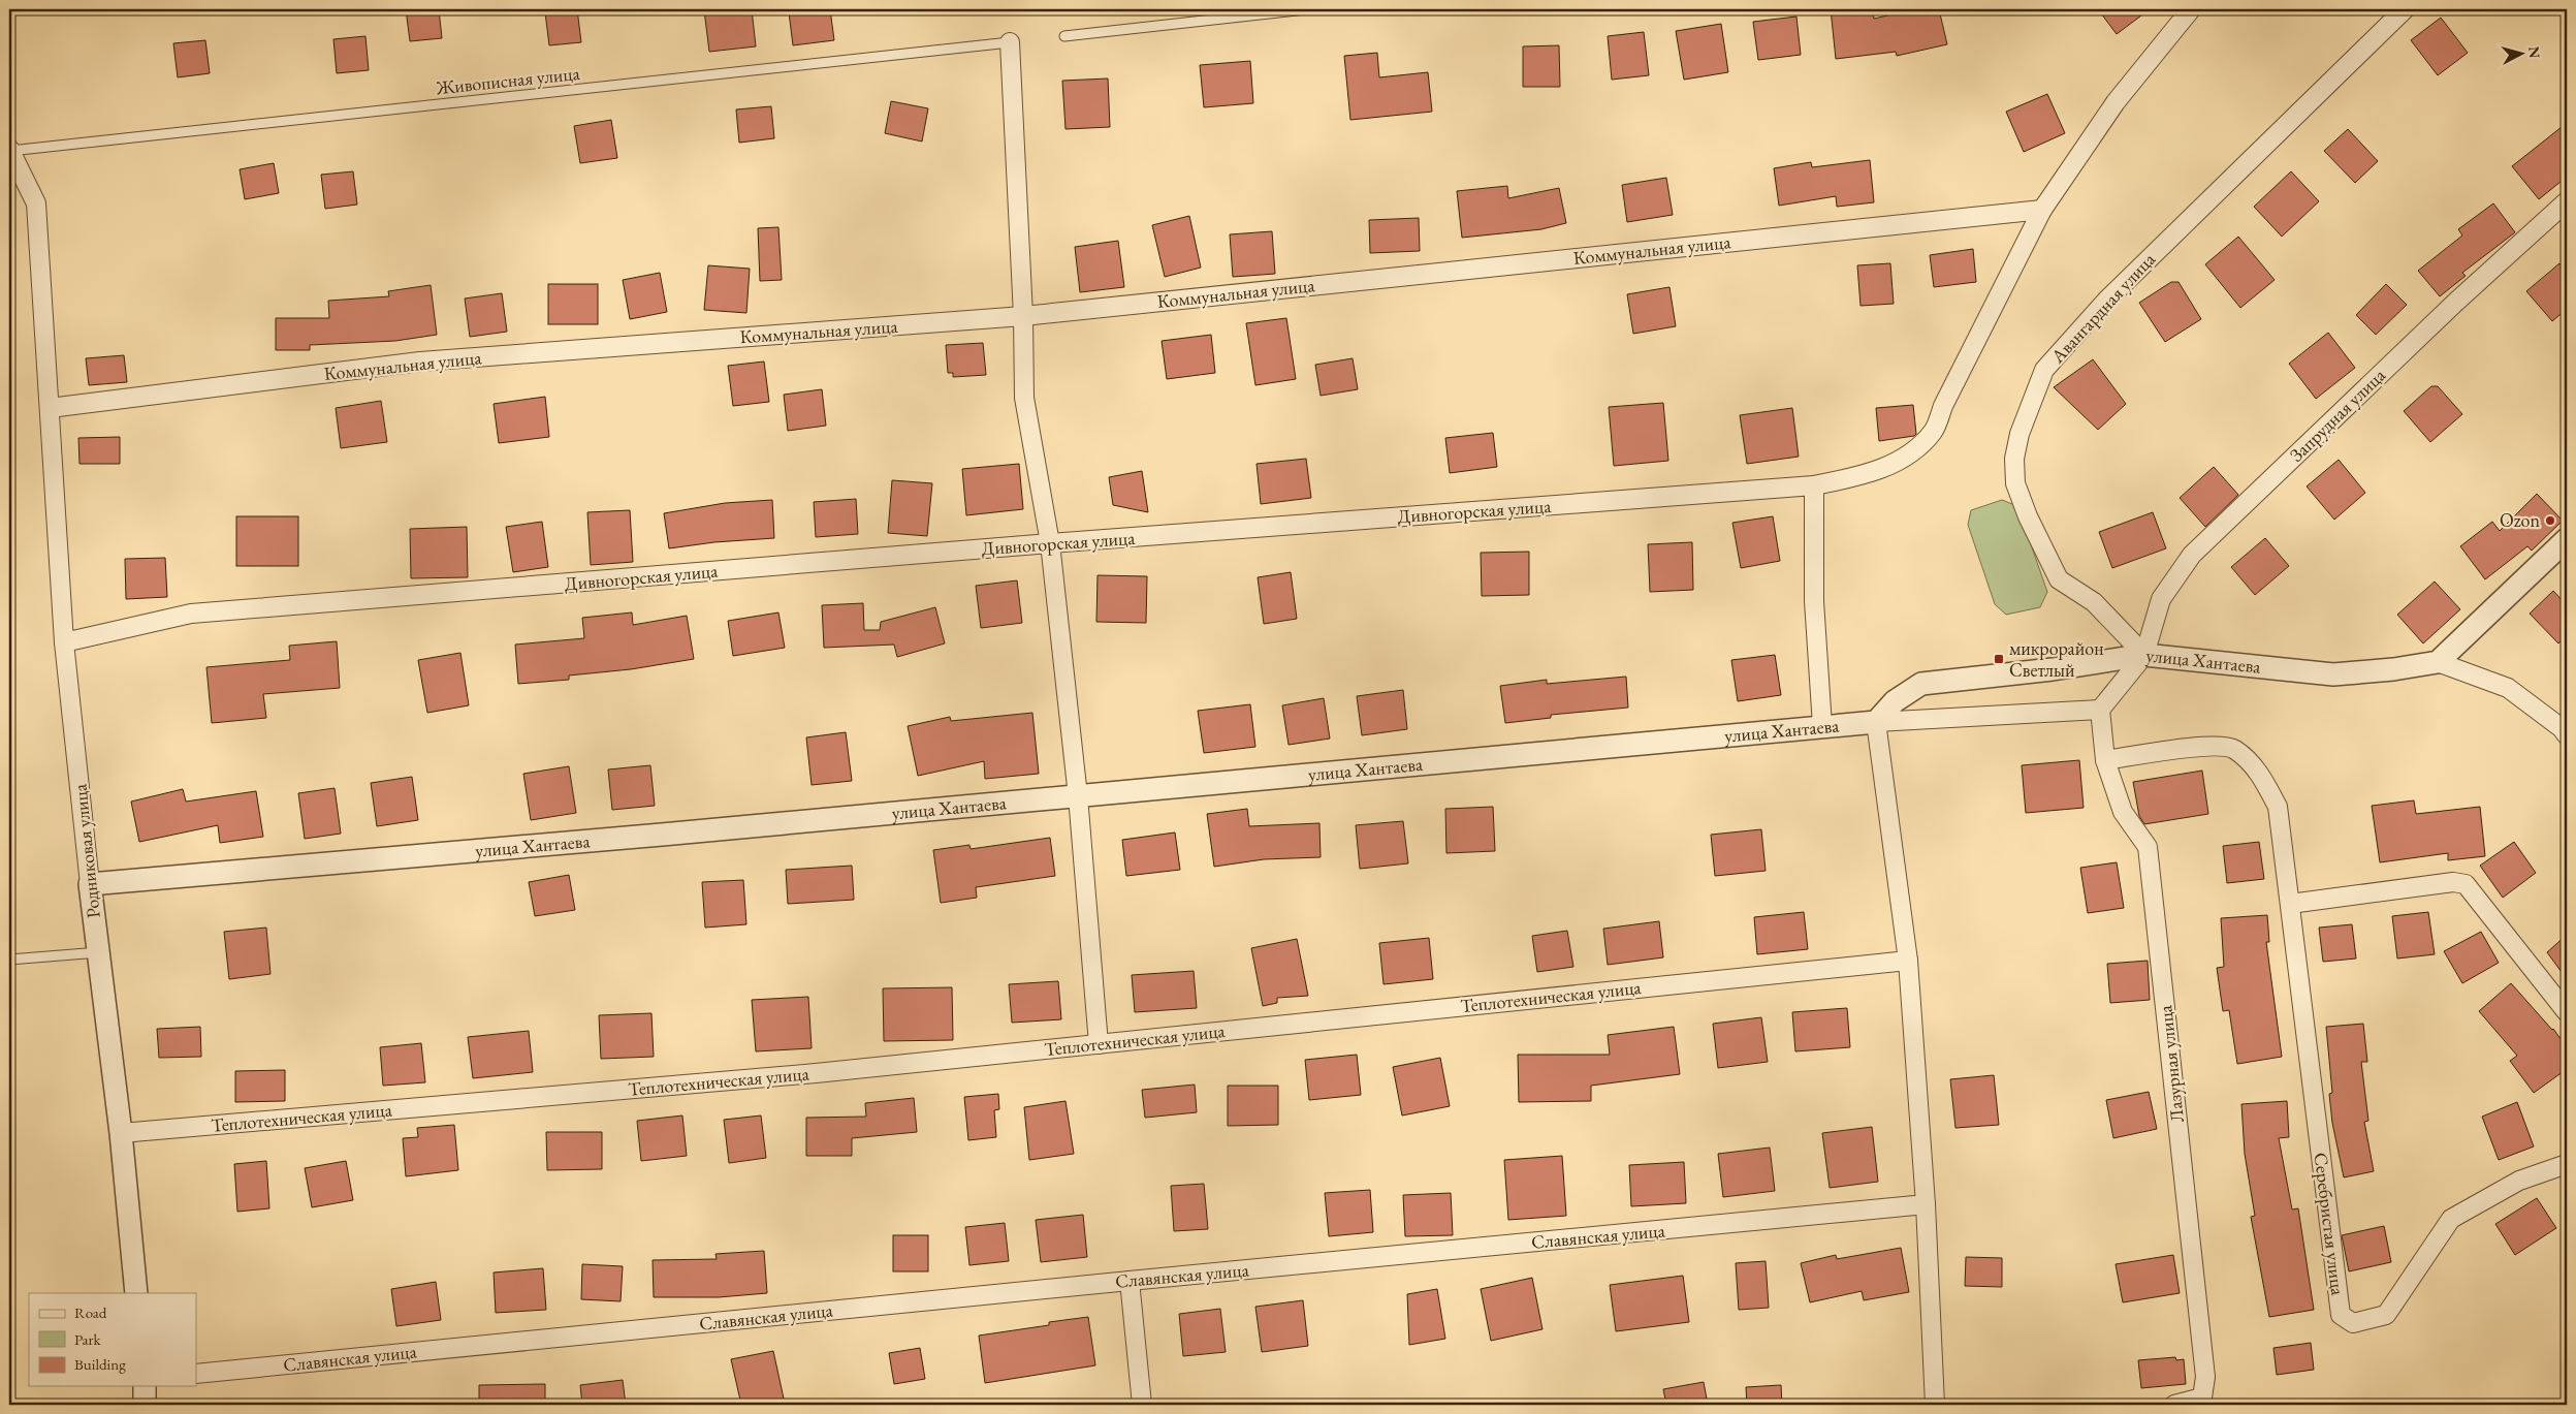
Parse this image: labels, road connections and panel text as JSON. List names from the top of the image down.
{
  "streets": {
    "street": [
      "Коммунальная улица",
      "Авангардная улица",
      "Запрудная улица",
      "Дивногорская улица",
      "улица Хантаева",
      "Родниковая улица",
      "Теплотехническая улица",
      "Лазурная улица",
      "Серебристая улица",
      "Славянская улица"
    ],
    "lane": ["Живописная улица"]
  },
  "crossings": [
    ["Живописная улица", "Родниковая улица"],
    ["Коммунальная улица", "Родниковая улица"],
    ["Авангардная улица", "Запрудная улица"],
    ["Авангардная улица", "улица Хантаева"],
    ["Запрудная улица", "улица Хантаева"],
    ["Дивногорская улица", "Родниковая улица"],
    ["улица Хантаева", "Родниковая улица"],
    ["улица Хантаева", "Лазурная улица"],
    ["Родниковая улица", "Теплотехническая улица"],
    ["Лазурная улица", "Серебристая улица"]
  ],
  "places": {
    "other": ["Ozon"],
    "transit": ["микрорайон Светлый"]
  },
  "legend": ["Road", "Park", "Building"],
  "north": "right"
}
